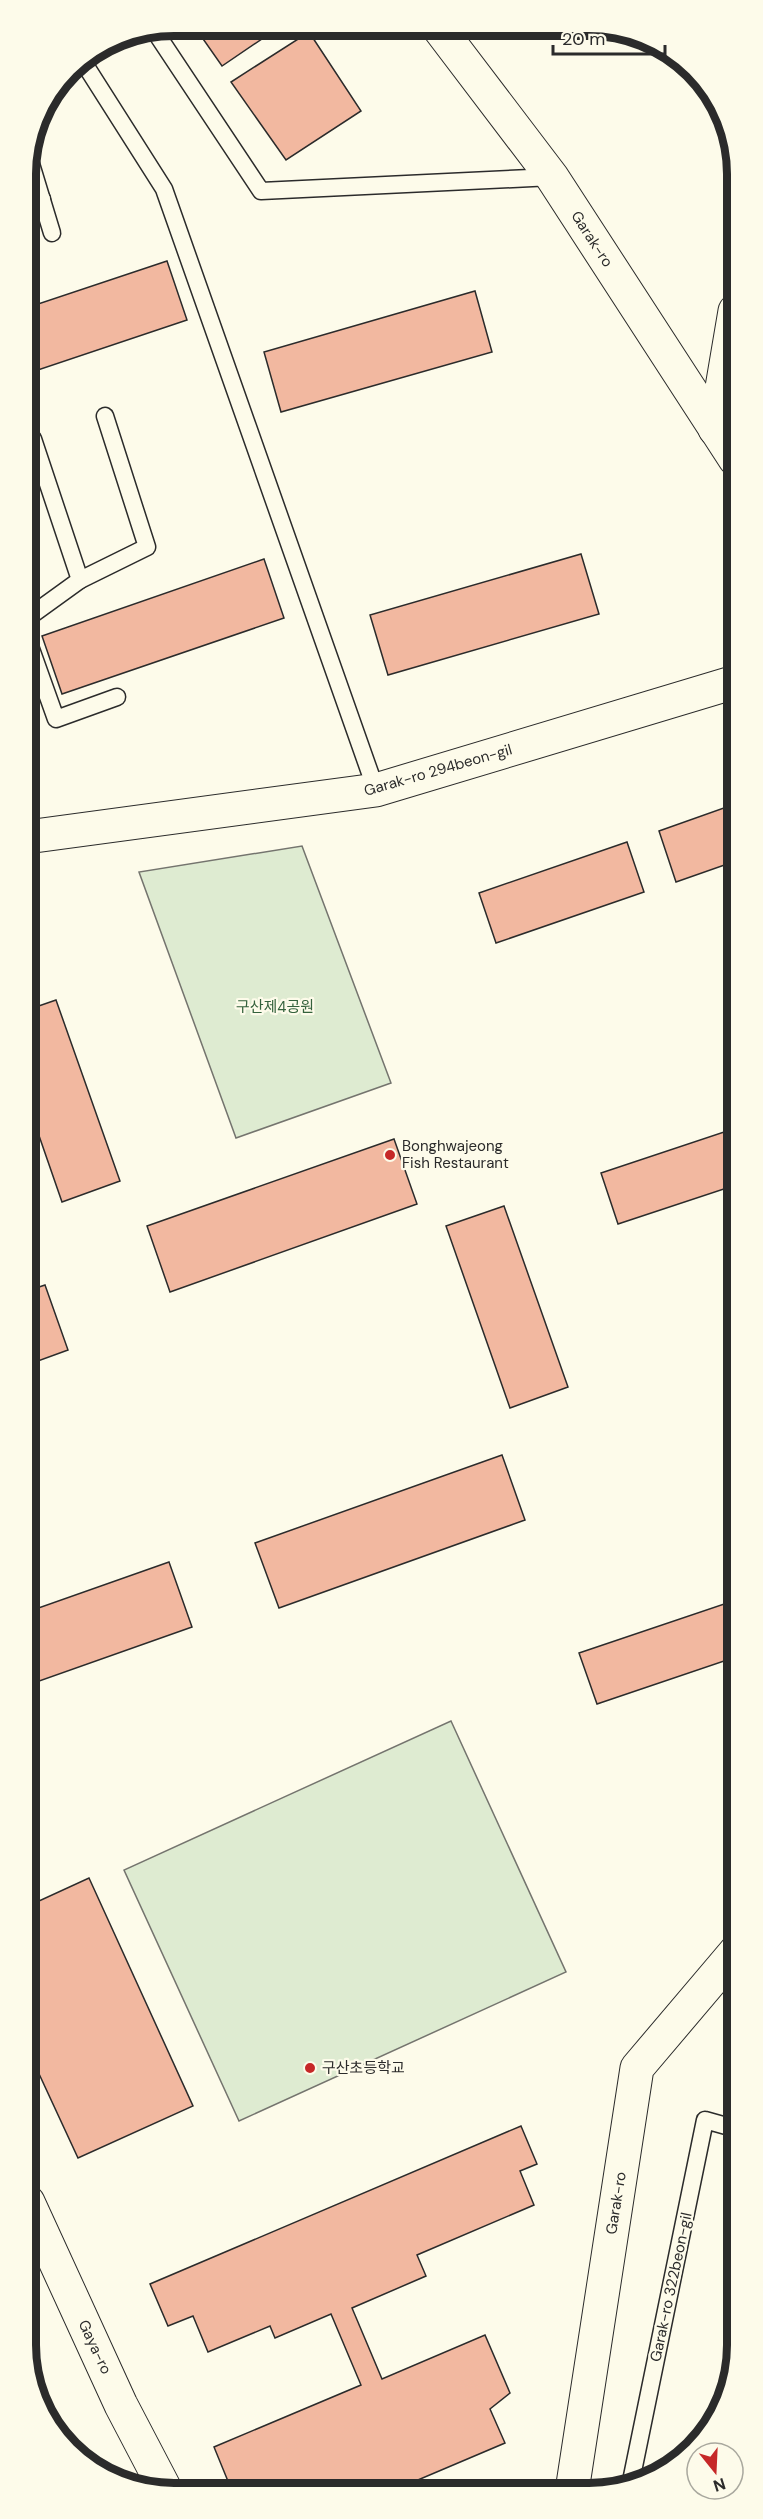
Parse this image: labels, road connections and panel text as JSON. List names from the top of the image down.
{
  "streets": {
    "street": ["Garak-ro", "Garak-ro 294beon-gil", "Gaya-ro"],
    "lane": ["Garak-ro 322beon-gil"]
  },
  "parks": ["구산제4공원"],
  "places": ["Bonghwajeong Fish Restaurant", "구산초등학교"],
  "scale_bar": "20 m",
  "north": "bottom"
}
